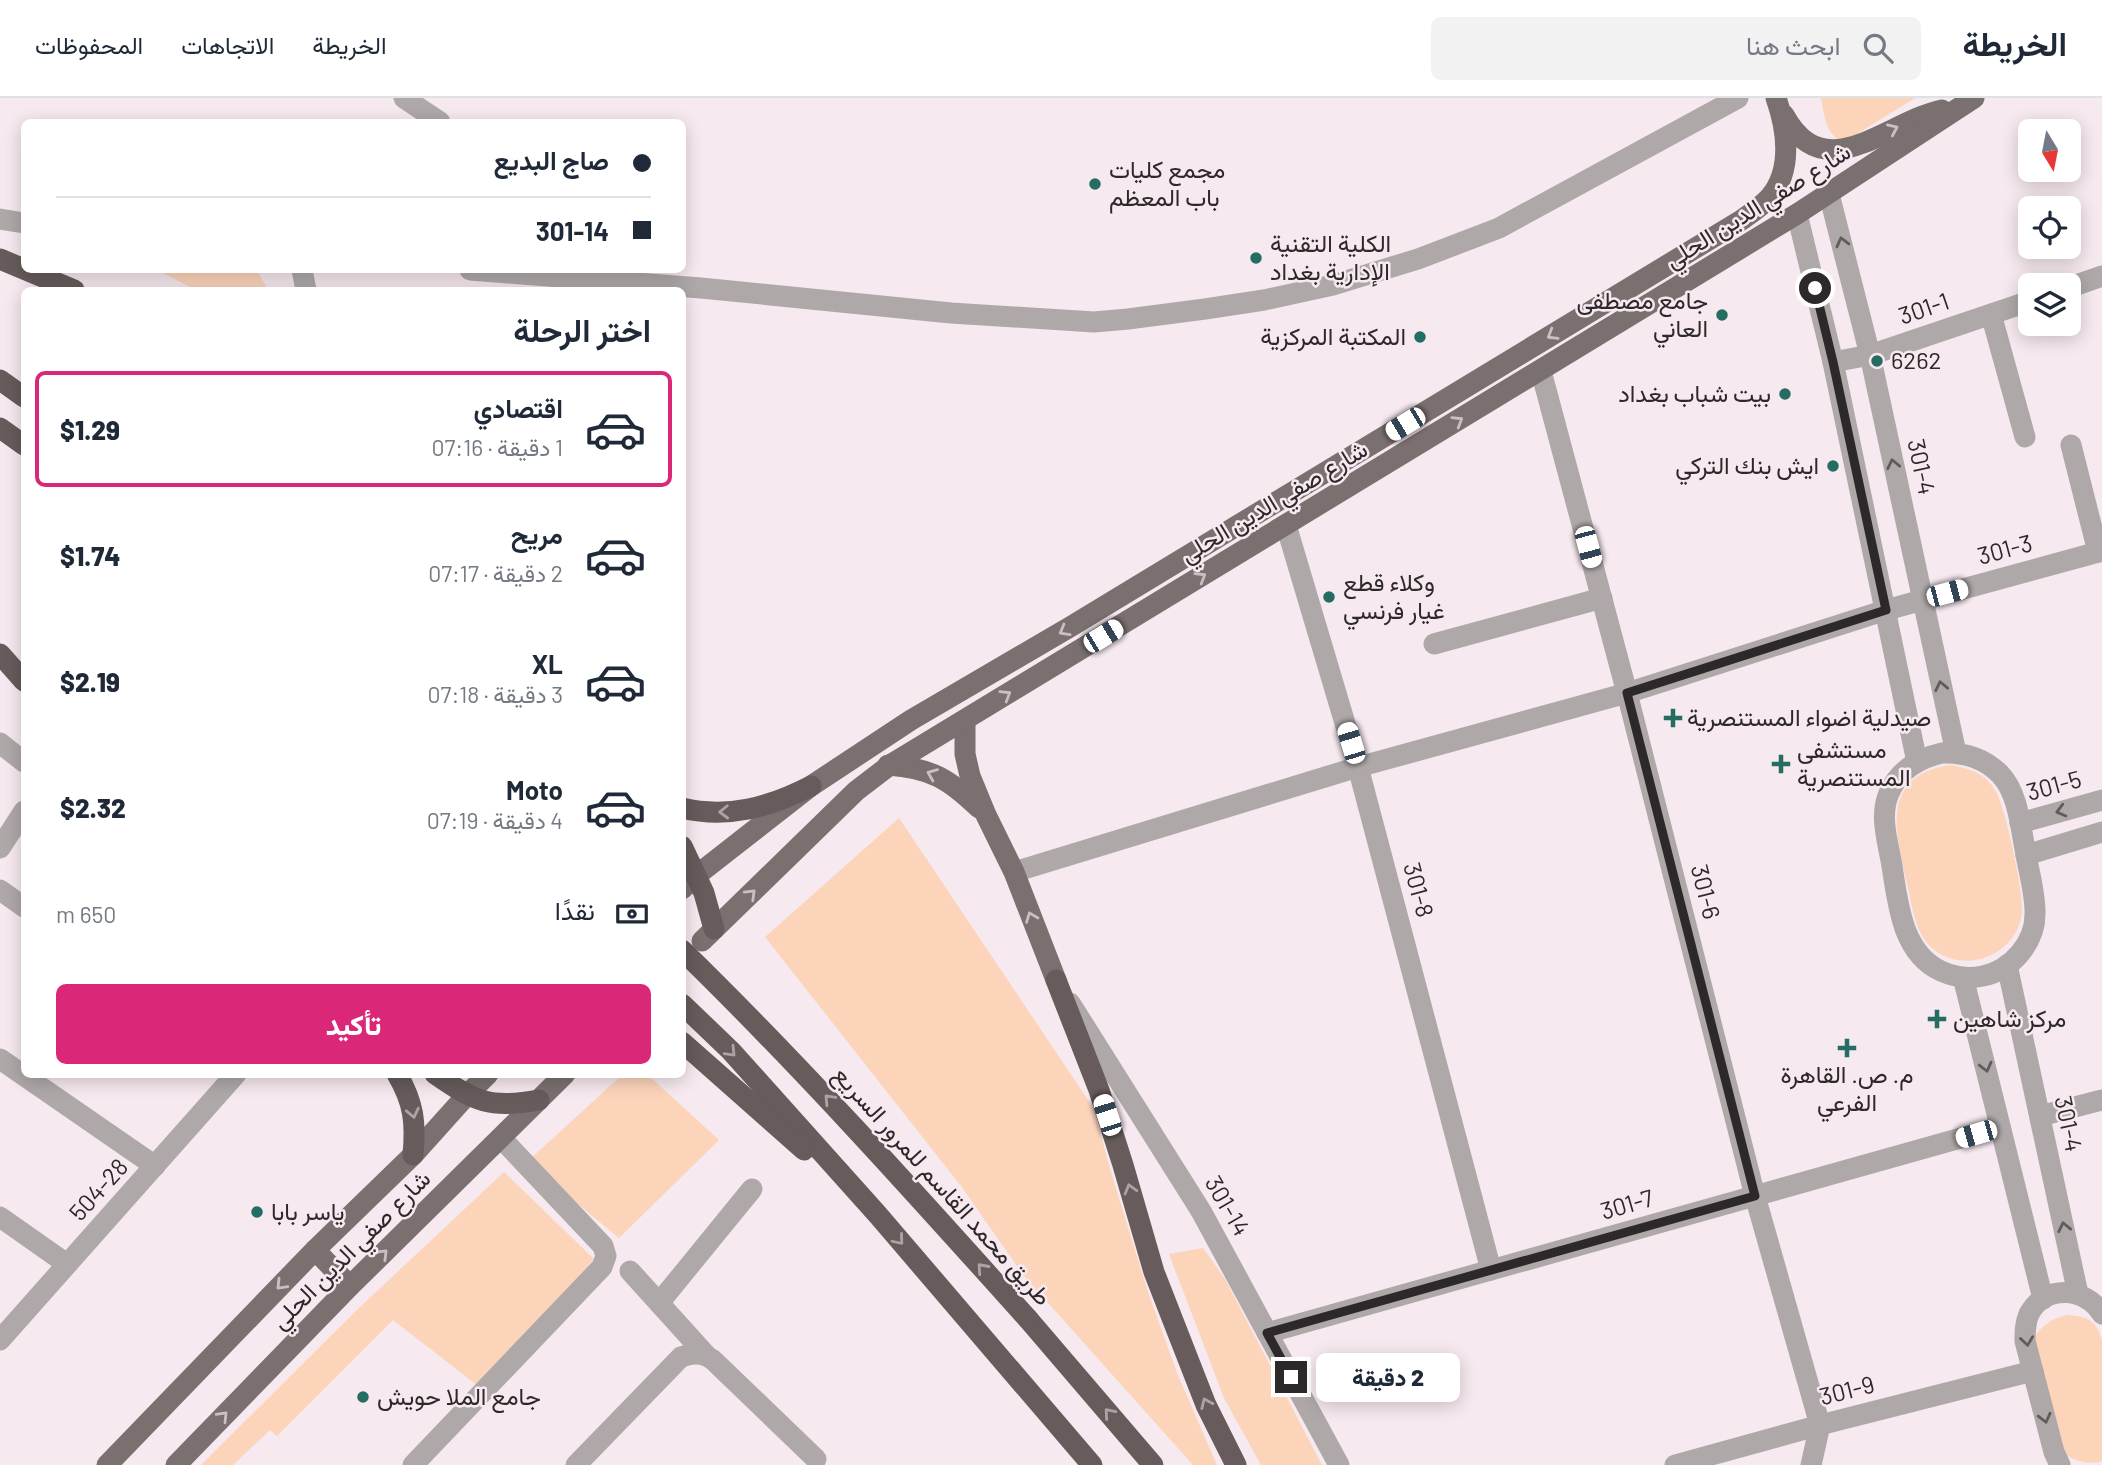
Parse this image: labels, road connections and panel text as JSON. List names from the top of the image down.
{
  "streets": {
    "highway": ["طريق محمد القاسم للمرور السريع"],
    "main road": ["شارع صفي الدين الحلي"],
    "street": [
      "301-1",
      "301-4",
      "301-3",
      "301-5",
      "301-8",
      "301-6",
      "504-28",
      "301-7",
      "301-14",
      "301-9"
    ]
  },
  "crossings": [
    ["شارع صفي الدين الحلي", "301-4"],
    ["شارع صفي الدين الحلي", "301-8"],
    ["شارع صفي الدين الحلي", "301-6"],
    ["شارع صفي الدين الحلي", "طريق محمد القاسم للمرور السريع"],
    ["301-1", "301-4"],
    ["301-4", "301-3"],
    ["301-4", "301-5"],
    ["301-3", "301-8"],
    ["301-3", "301-6"],
    ["301-8", "301-7"],
    ["301-6", "301-7"],
    ["301-6", "301-9"],
    ["301-7", "301-14"]
  ],
  "places": {
    "other": [
      "مجمع كليات باب المعظم",
      "الكلية التقنية الإدارية بغداد",
      "جامع مصطفى العاني",
      "المكتبة المركزية",
      "6262",
      "بيت شباب بغداد",
      "ايش بنك التركي",
      "وكلاء قطع غيار فرنسي",
      "ياسر بابا",
      "جامع الملا حويش"
    ],
    "health": [
      "صيدلية اضواء المستنصرية",
      "مستشفى المستنصرية",
      "مركز شاهين",
      "م. ص. القاهرة الفرعي"
    ]
  },
  "north": "bottom",
  "page": {
    "header": "الخريطة",
    "search": "ابحث هنا",
    "nav": ["الخريطة", "الاتجاهات", "المحفوظات"],
    "banner": ["صاج البديع", "301-14"],
    "heading": "اختر الرحلة",
    "list": [
      {
        "name": "اقتصادي",
        "note": "1 دقيقة · 07:16",
        "value": "$1.29"
      },
      {
        "name": "مريح",
        "note": "2 دقيقة · 07:17",
        "value": "$1.74"
      },
      {
        "name": "XL",
        "note": "3 دقيقة · 07:18",
        "value": "$2.19"
      },
      {
        "name": "Moto",
        "note": "4 دقيقة · 07:19",
        "value": "$2.32"
      }
    ],
    "pay": ["نقدًا", "650 m"],
    "buttons": "تأكيد",
    "bubble": "2 دقيقة"
  }
}
